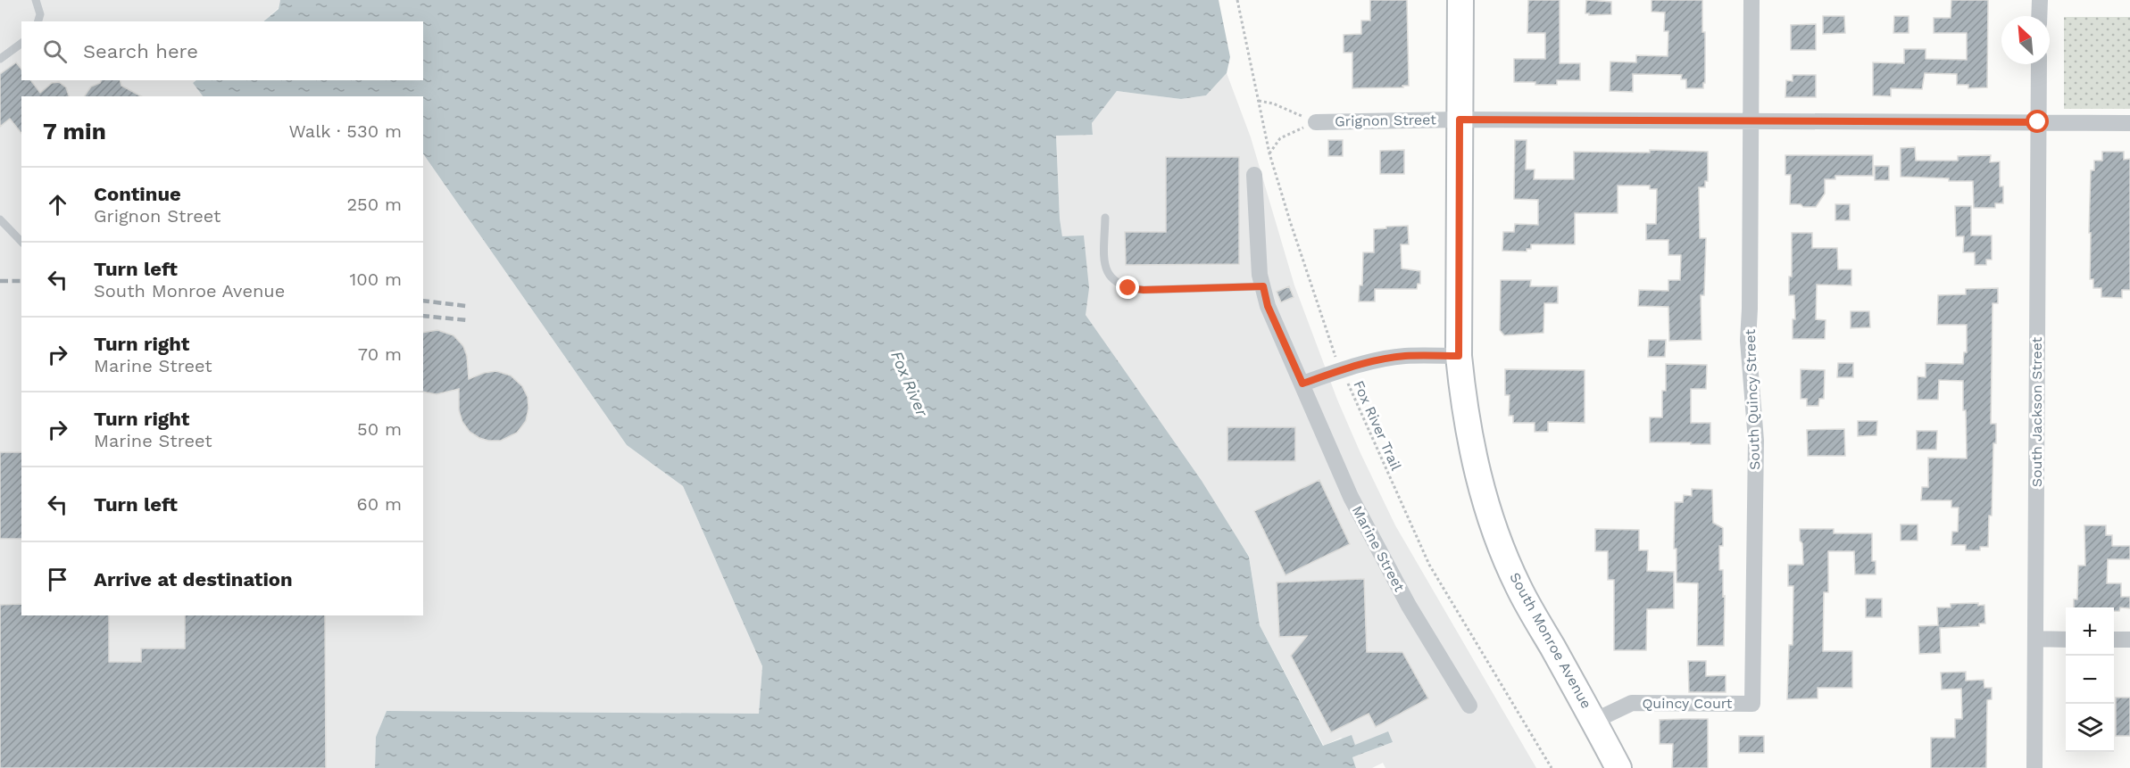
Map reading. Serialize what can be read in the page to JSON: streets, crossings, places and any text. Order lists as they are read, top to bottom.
{
  "streets": {
    "main road": ["South Monroe Avenue"],
    "street": [
      "Grignon Street",
      "South Quincy Street",
      "South Jackson Street",
      "Marine Street",
      "Quincy Court"
    ],
    "path": ["Fox River Trail"]
  },
  "crossings": [
    ["Grignon Street", "South Quincy Street"],
    ["Grignon Street", "South Jackson Street"],
    ["Grignon Street", "South Monroe Avenue"],
    ["South Quincy Street", "Quincy Court"],
    ["South Monroe Avenue", "Quincy Court"]
  ],
  "water": ["Fox River"],
  "north": "top left",
  "page": {
    "search": "Search here",
    "heading": ["7 min", "Walk · 530 m"],
    "list": [
      ["Continue", "Grignon Street", "250 m"],
      ["Turn left", "South Monroe Avenue", "100 m"],
      ["Turn right", "Marine Street", "70 m"],
      ["Turn right", "Marine Street", "50 m"],
      ["Turn left", "60 m"],
      "Arrive at destination"
    ],
    "map_buttons": ["+", "−"]
  }
}
